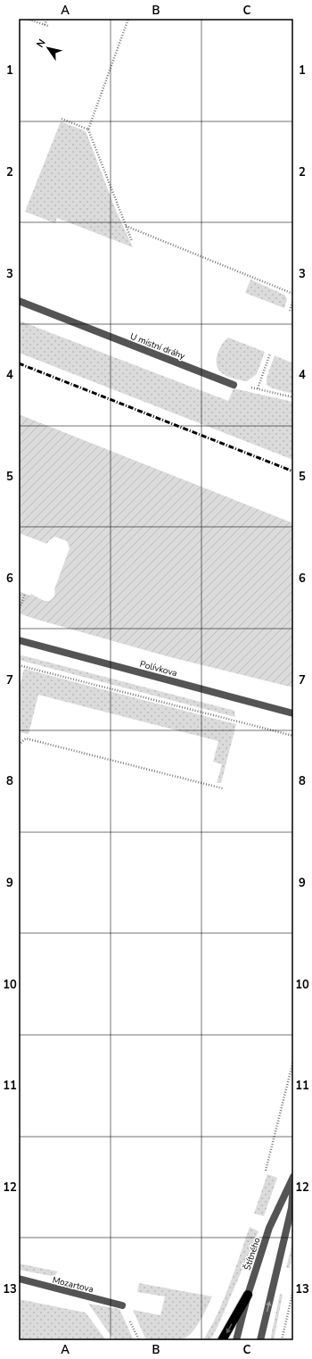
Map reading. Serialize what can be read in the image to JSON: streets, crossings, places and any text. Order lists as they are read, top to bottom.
{
  "streets": {
    "street": [
      "U místní dráhy",
      "Polívkova",
      "Štítného",
      "Mozartova"
    ]
  },
  "north": "top left",
  "grid": {
    "columns": ["A", "B", "C"],
    "rows": [
      "1",
      "2",
      "3",
      "4",
      "5",
      "6",
      "7",
      "8",
      "9",
      "10",
      "11",
      "12",
      "13"
    ]
  }
}
